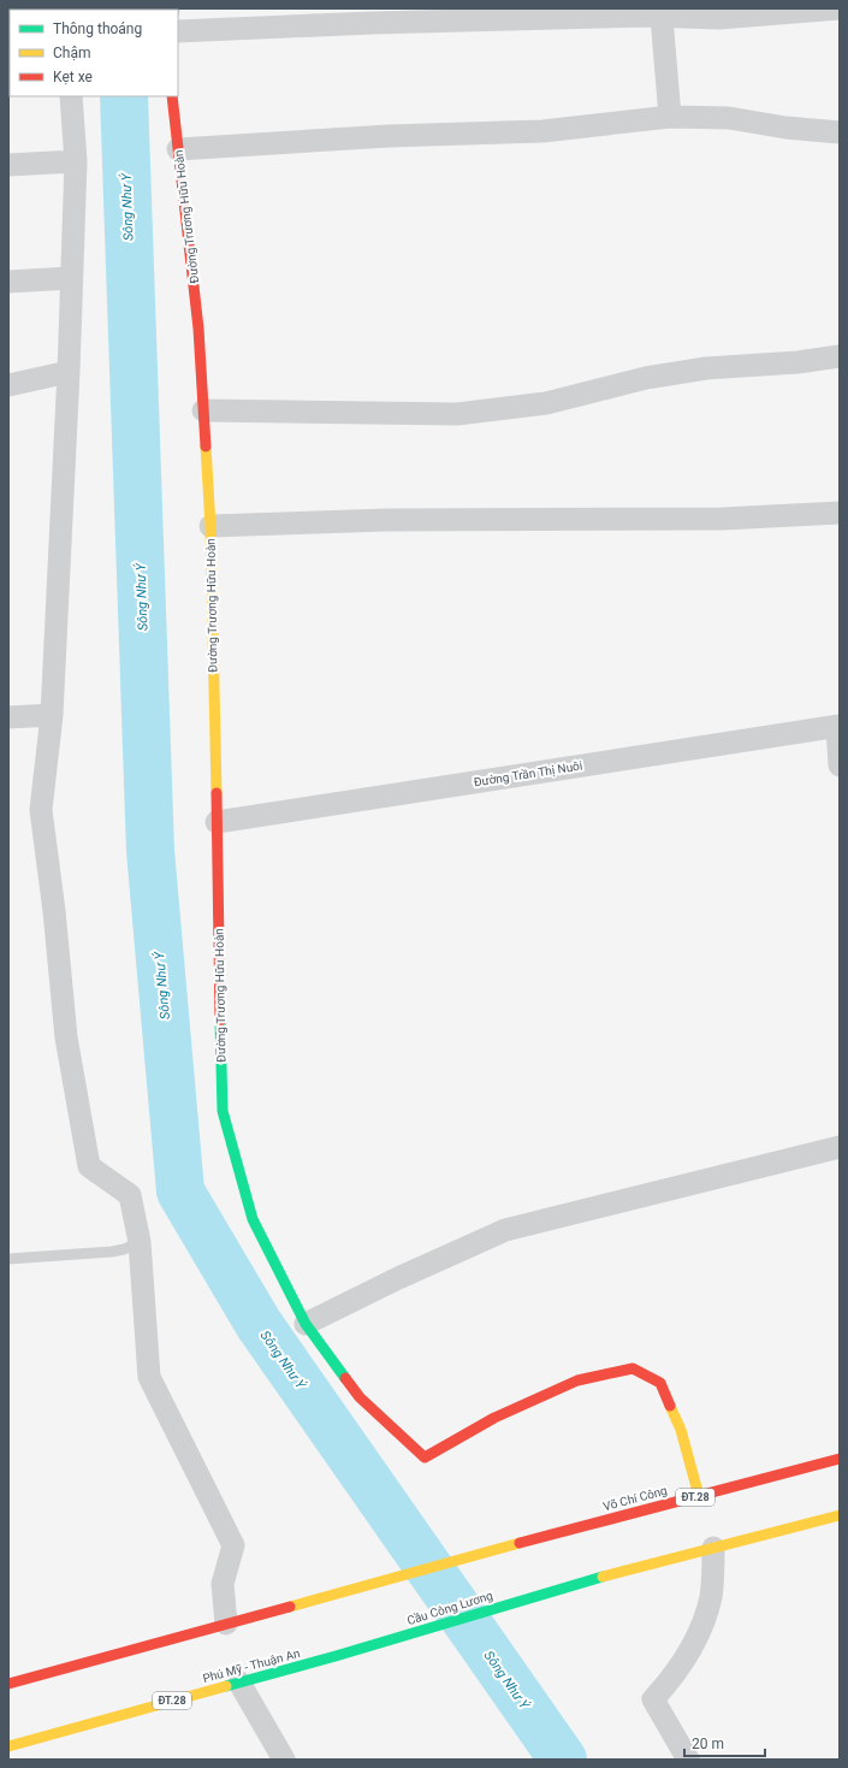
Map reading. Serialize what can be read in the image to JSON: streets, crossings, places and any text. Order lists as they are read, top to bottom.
{
  "streets": {
    "street": [
      "Đường Trương Hữu Hoàn",
      "Đường Trần Thị Nuôi",
      "ĐT.28",
      "Võ Chí Công",
      "Cầu Công Lương",
      "Phú Mỹ - Thuận An"
    ]
  },
  "crossings": [
    ["Đường Trương Hữu Hoàn", "Đường Trần Thị Nuôi"],
    ["Đường Trương Hữu Hoàn", "Võ Chí Công"],
    ["ĐT.28", "Võ Chí Công"],
    ["ĐT.28", "Cầu Công Lương"],
    ["Cầu Công Lương", "Phú Mỹ - Thuận An"]
  ],
  "water": ["Sông Như Ý"],
  "legend": ["Thông thoáng", "Chậm", "Kẹt xe"],
  "scale_bar": "20 m"
}
